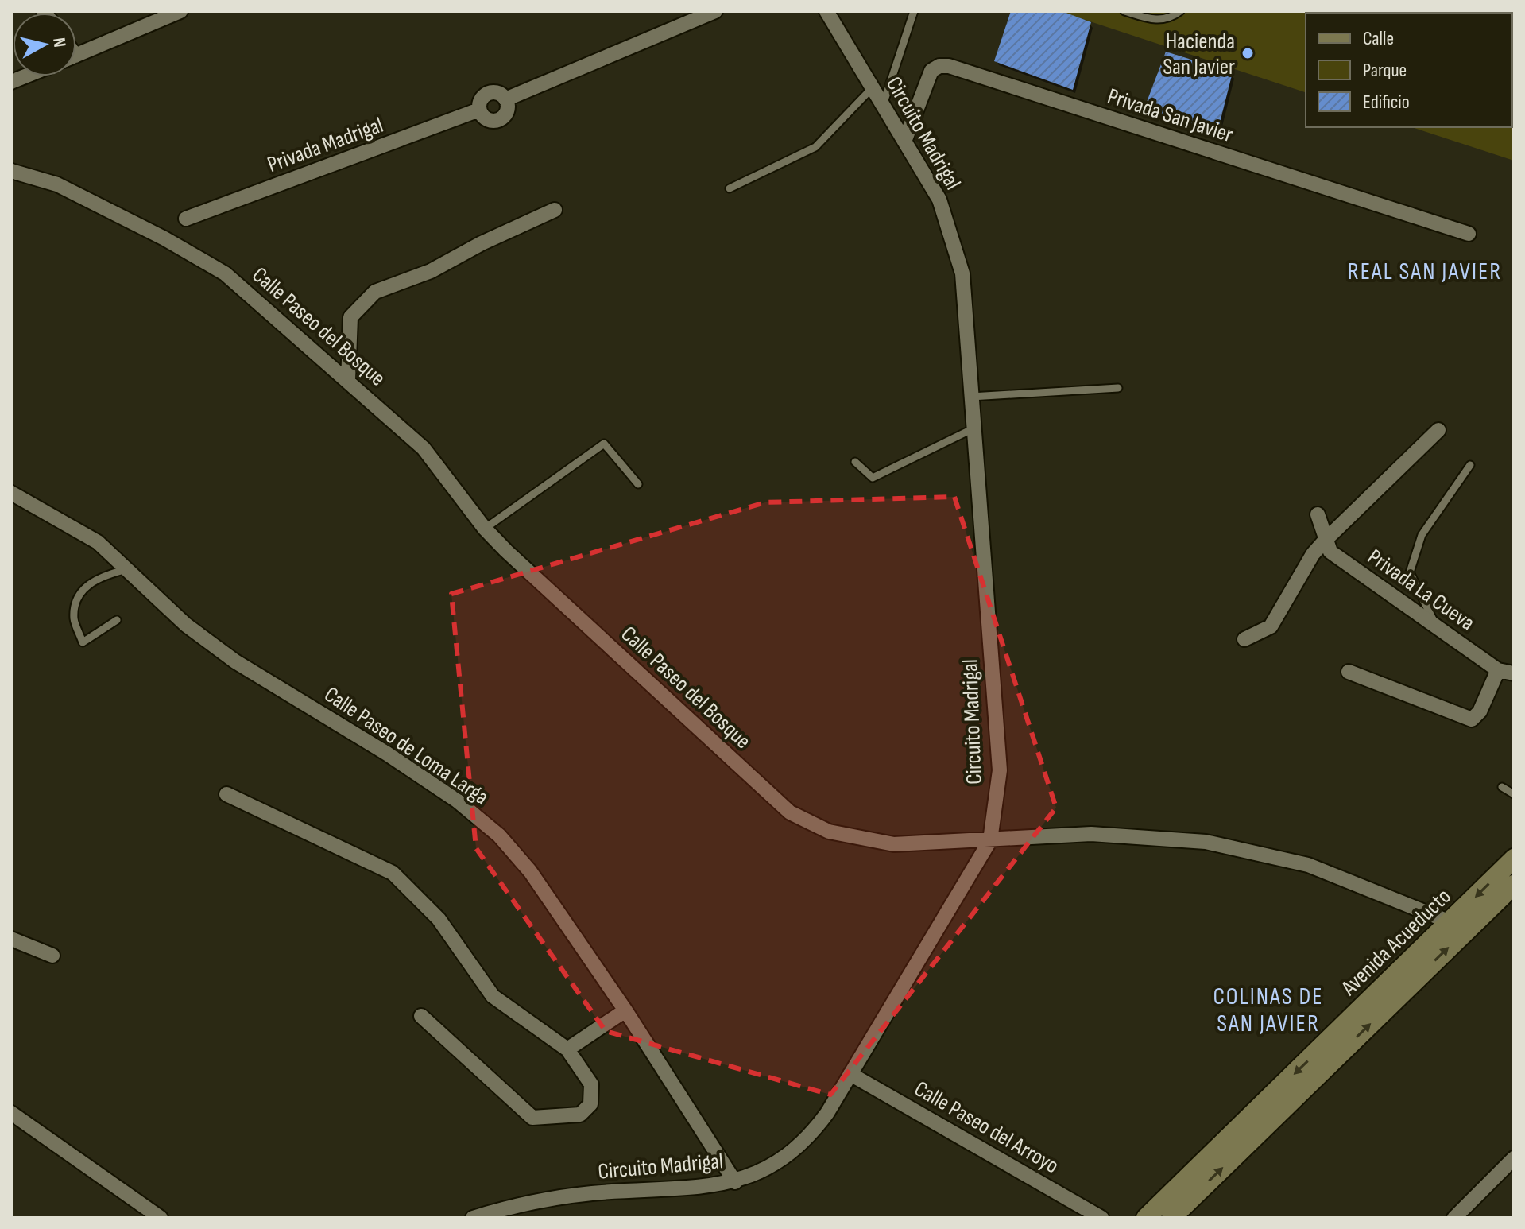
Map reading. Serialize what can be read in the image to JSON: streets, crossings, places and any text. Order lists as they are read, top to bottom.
{
  "streets": {
    "main road": ["Avenida Acueducto"],
    "street": [
      "Privada San Javier",
      "Circuito Madrigal",
      "Privada Madrigal",
      "Calle Paseo del Bosque",
      "Privada La Cueva",
      "Calle Paseo de Loma Larga",
      "Calle Paseo del Arroyo"
    ]
  },
  "crossings": [
    ["Privada San Javier", "Circuito Madrigal"],
    ["Circuito Madrigal", "Calle Paseo del Bosque"],
    ["Circuito Madrigal", "Calle Paseo de Loma Larga"],
    ["Circuito Madrigal", "Calle Paseo del Arroyo"],
    ["Calle Paseo del Bosque", "Avenida Acueducto"]
  ],
  "districts": ["REAL SAN JAVIER", "COLINAS DE SAN JAVIER"],
  "places": ["Hacienda San Javier"],
  "legend": ["Calle", "Parque", "Edificio"],
  "north": "right"
}
